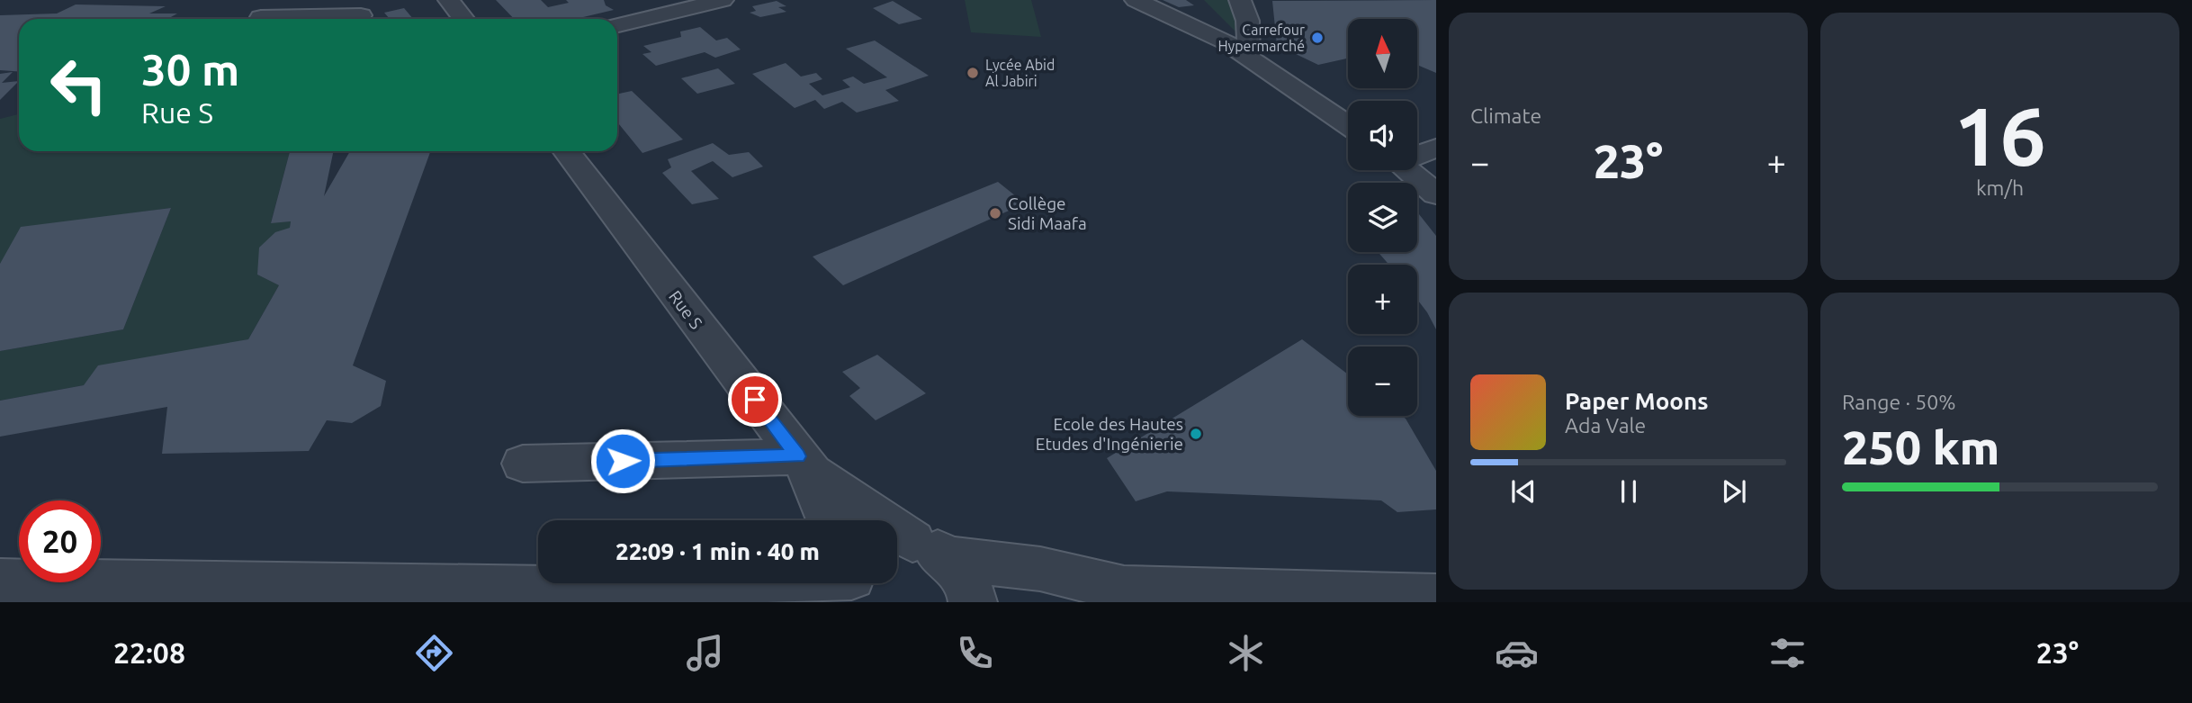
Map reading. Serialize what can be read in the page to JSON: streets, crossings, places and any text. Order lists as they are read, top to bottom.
{
  "streets": {
    "street": ["Rue S"]
  },
  "places": [
    "Carrefour Hypermarché",
    "Lycée Abid Al Jabiri",
    "Collège Sidi Maafa",
    "Ecole des Hautes Etudes d'Ingénierie"
  ],
  "north": "top",
  "page": {
    "tile": [
      "Climate",
      ["16", "km/h"],
      ["Range · 50%", "250 km"]
    ],
    "map_buttons": ["+", "−"],
    "turn": ["30 m", "Rue S"],
    "heat": ["−", "23°", "+"],
    "song": ["Paper Moons", "Ada Vale"],
    "limit": "20",
    "trip": "22:09 · 1 min · 40 m",
    "tabs": ["22:08", "23°"]
  }
}
